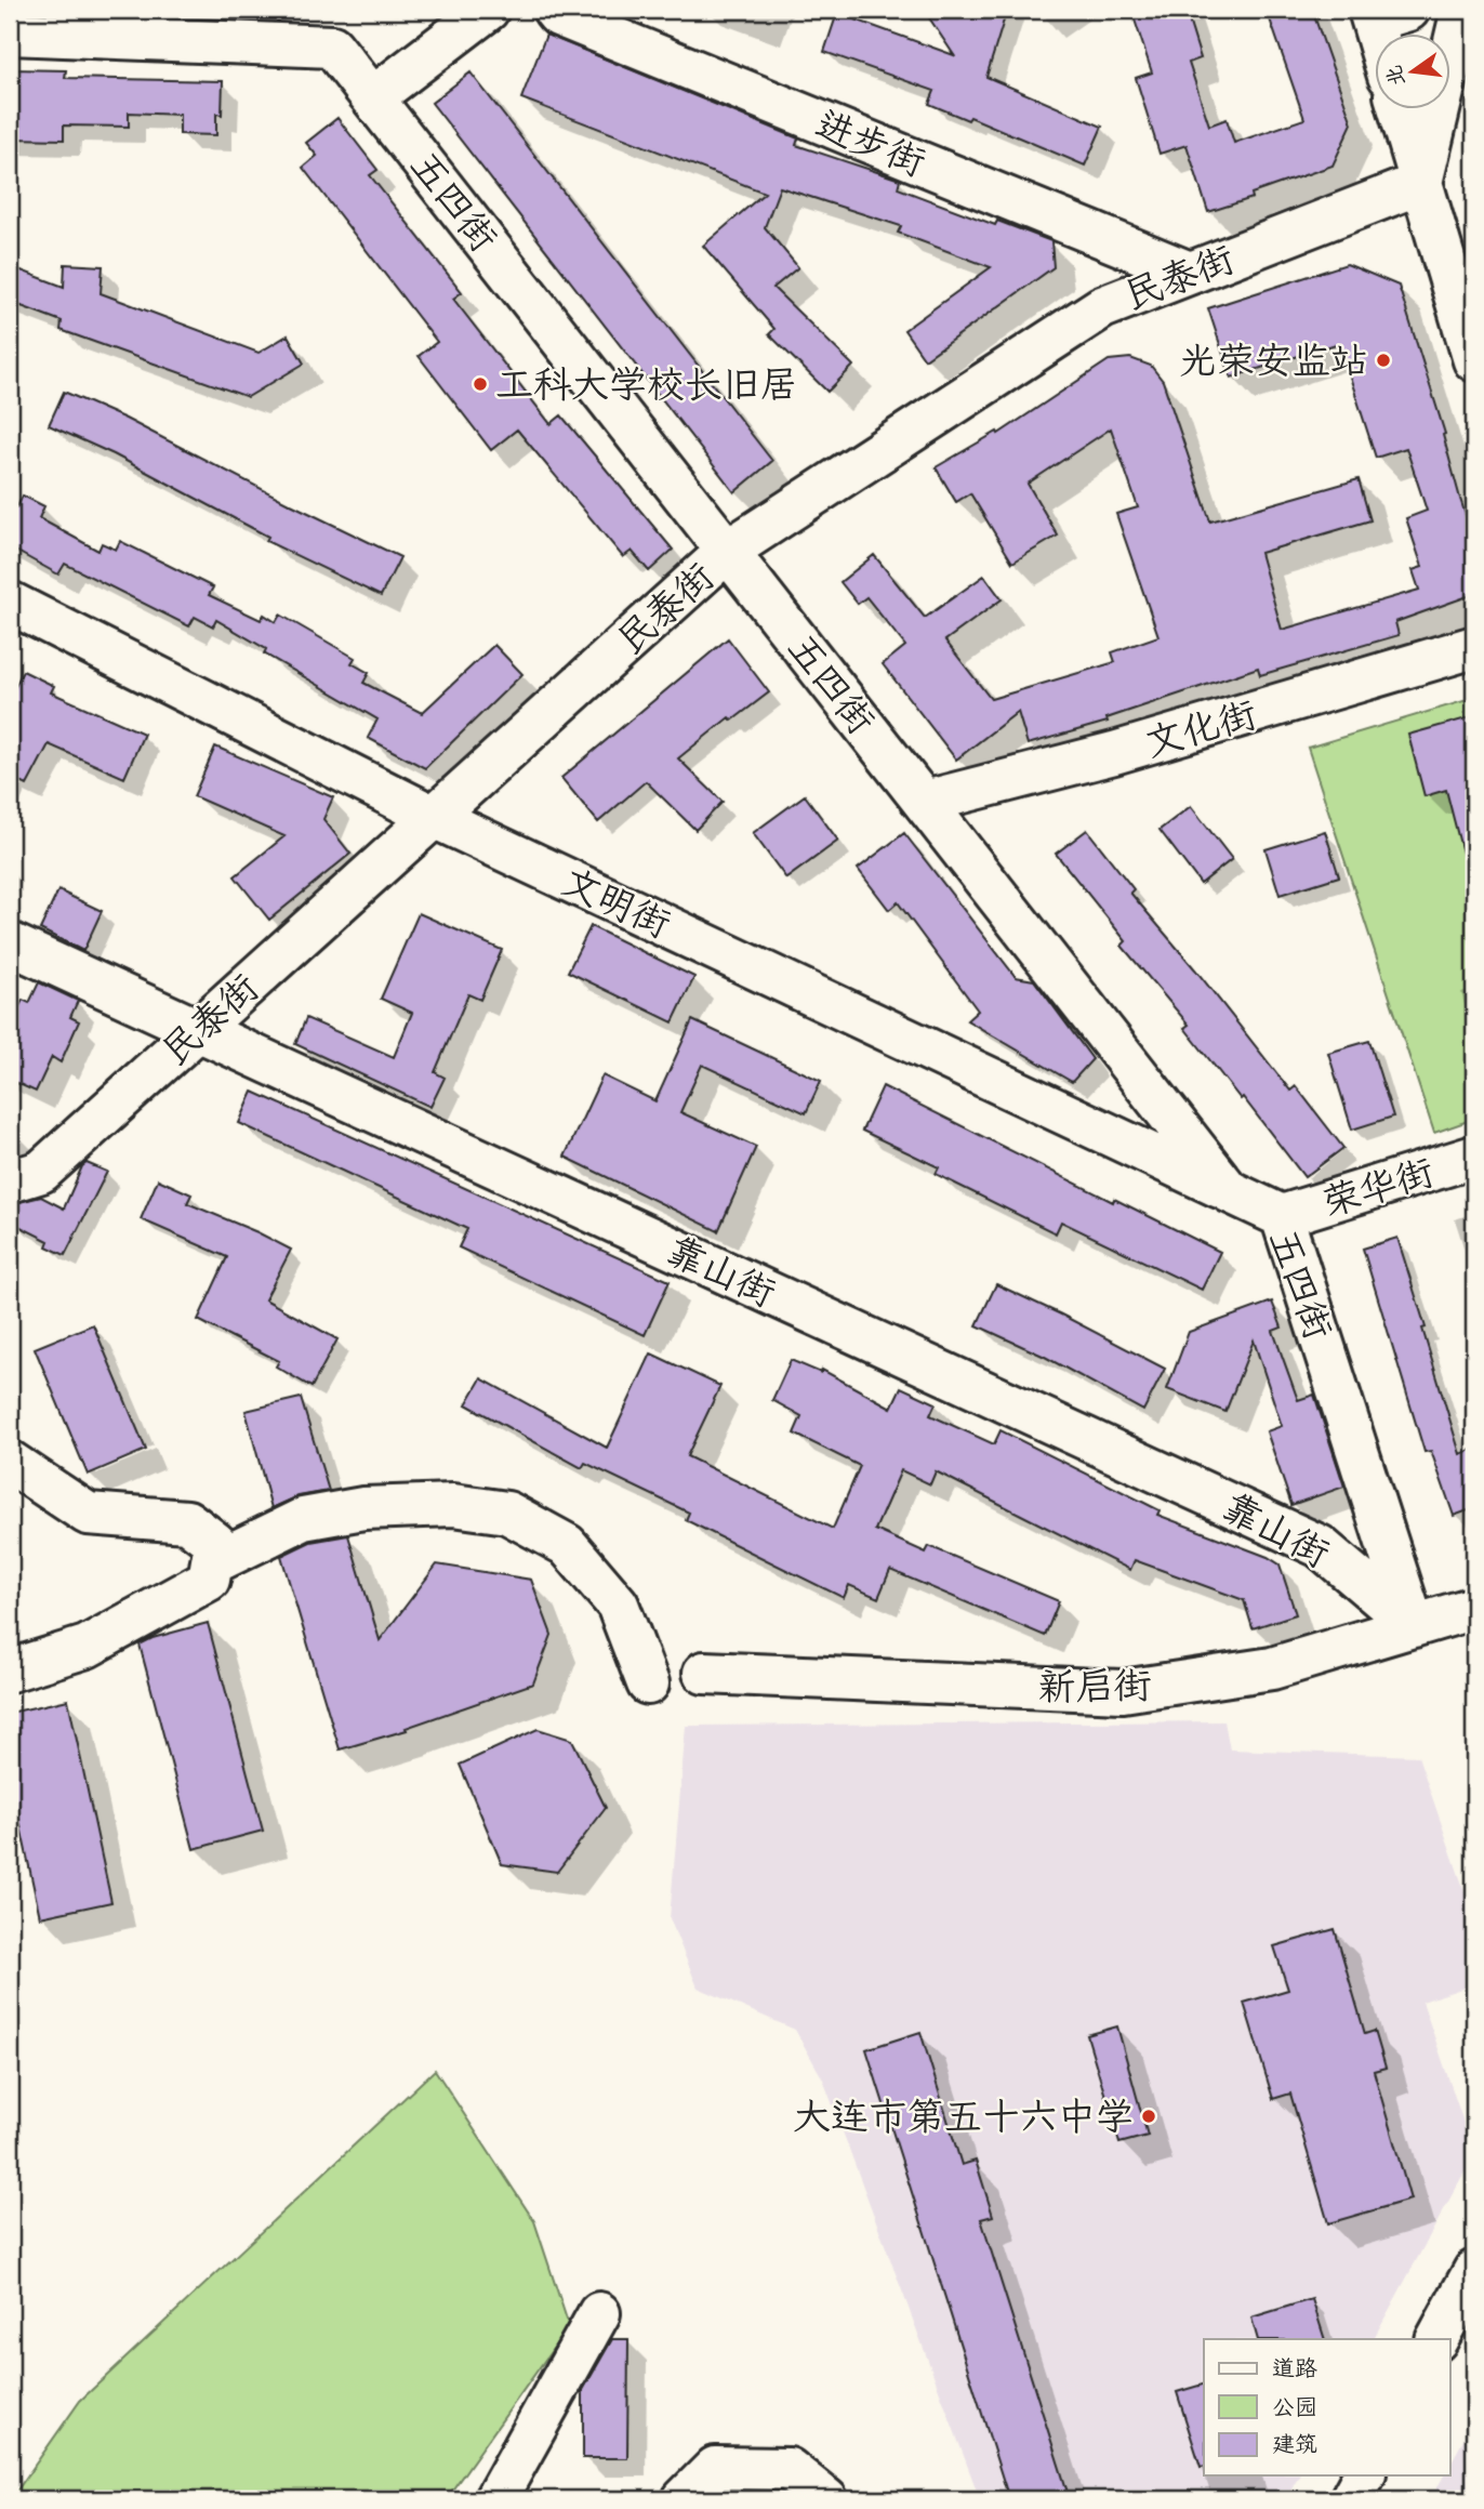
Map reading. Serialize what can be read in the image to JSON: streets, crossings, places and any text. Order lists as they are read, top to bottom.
{
  "streets": {
    "street": [
      "进步街",
      "五四街",
      "民泰街",
      "文化街",
      "文明街",
      "荣华街",
      "靠山街",
      "新启街"
    ]
  },
  "crossings": [
    ["进步街", "民泰街"],
    ["五四街", "民泰街"],
    ["五四街", "文化街"],
    ["五四街", "文明街"],
    ["五四街", "荣华街"],
    ["五四街", "靠山街"],
    ["五四街", "新启街"],
    ["民泰街", "文明街"],
    ["民泰街", "靠山街"],
    ["靠山街", "新启街"]
  ],
  "places": ["光荣安监站", "工科大学校长旧居", "大连市第五十六中学"],
  "legend": ["道路", "公园", "建筑"],
  "north": "left"
}
